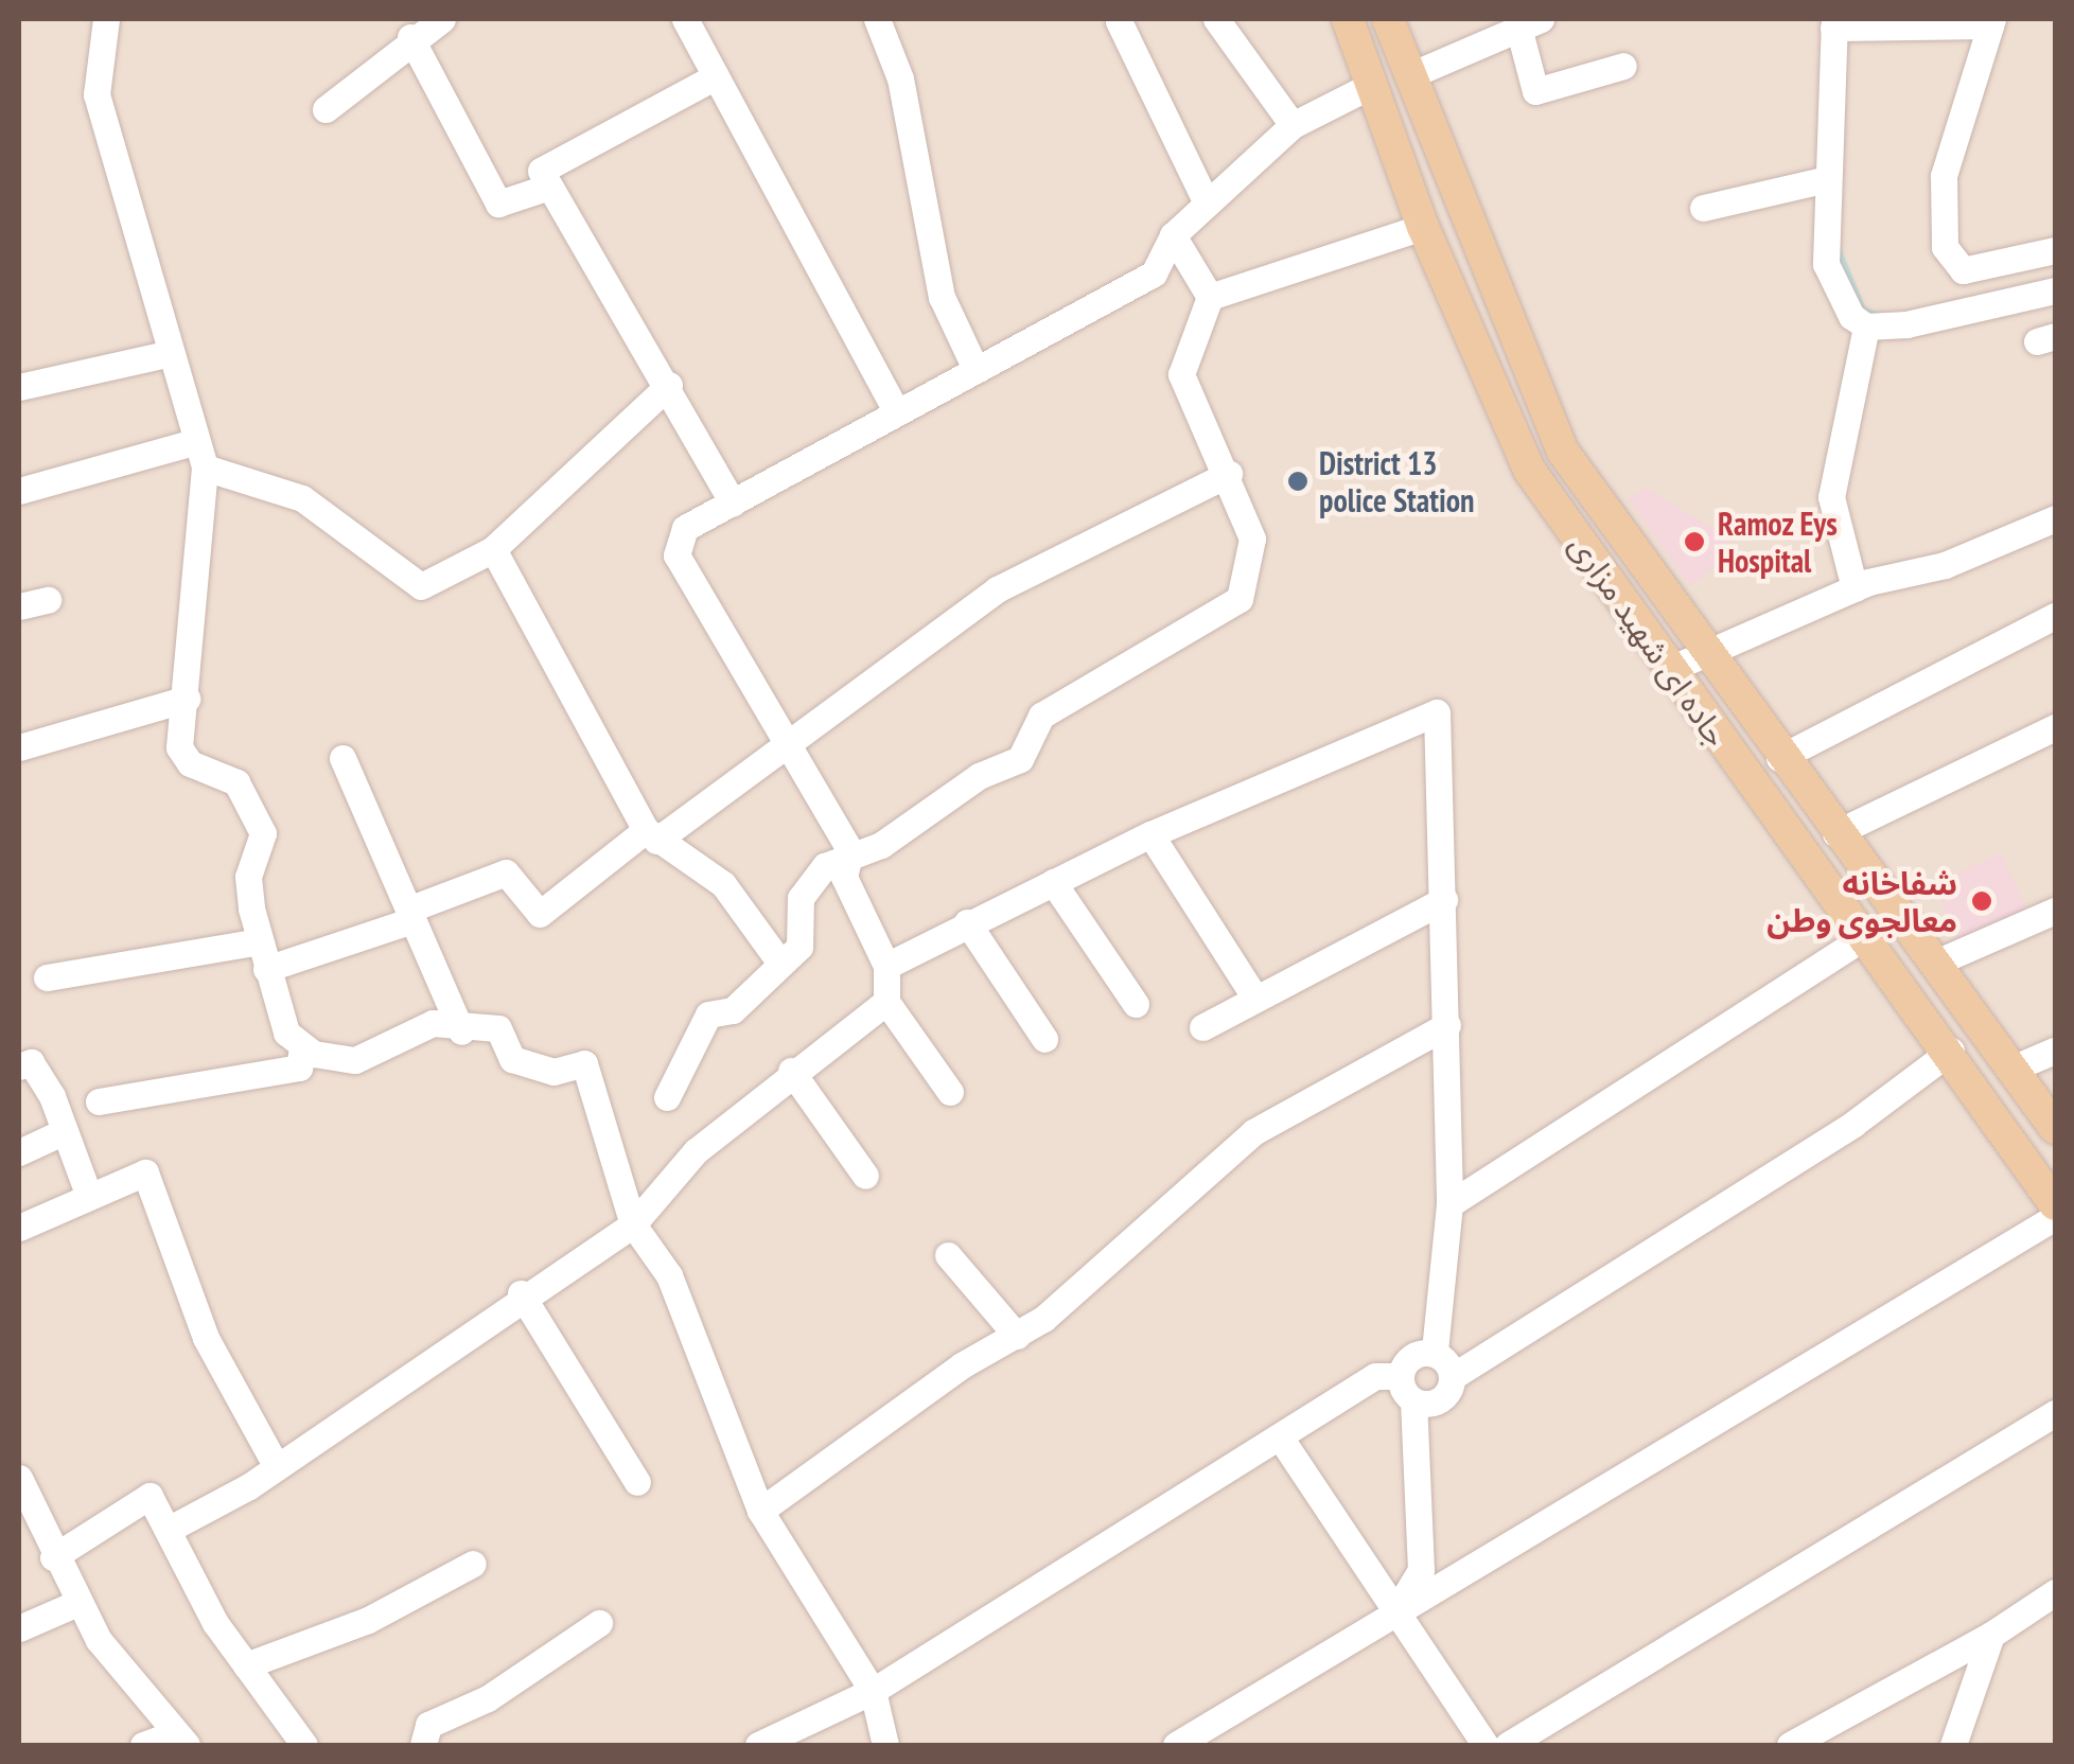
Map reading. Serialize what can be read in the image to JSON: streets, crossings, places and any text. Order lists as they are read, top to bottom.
{
  "streets": {
    "main road": ["جاده ای شهید مزاری"]
  },
  "places": ["District 13 police Station", "Ramoz Eys Hospital", "شفاخانه معالجوی وطن"]
}
